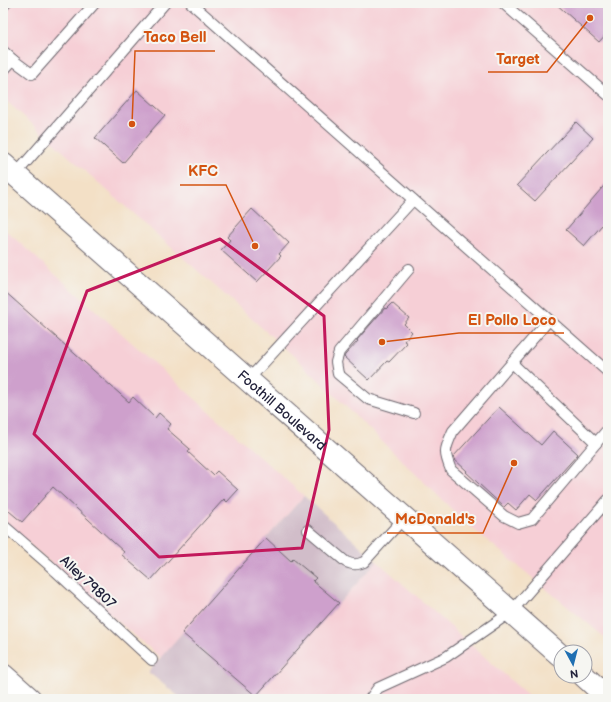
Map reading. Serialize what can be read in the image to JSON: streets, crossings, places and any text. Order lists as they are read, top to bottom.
{
  "streets": {
    "main road": ["Foothill Boulevard"],
    "lane": ["Alley 79807"]
  },
  "places": [
    "Target",
    "Taco Bell",
    "KFC",
    "El Pollo Loco",
    "McDonald's"
  ],
  "north": "bottom"
}
